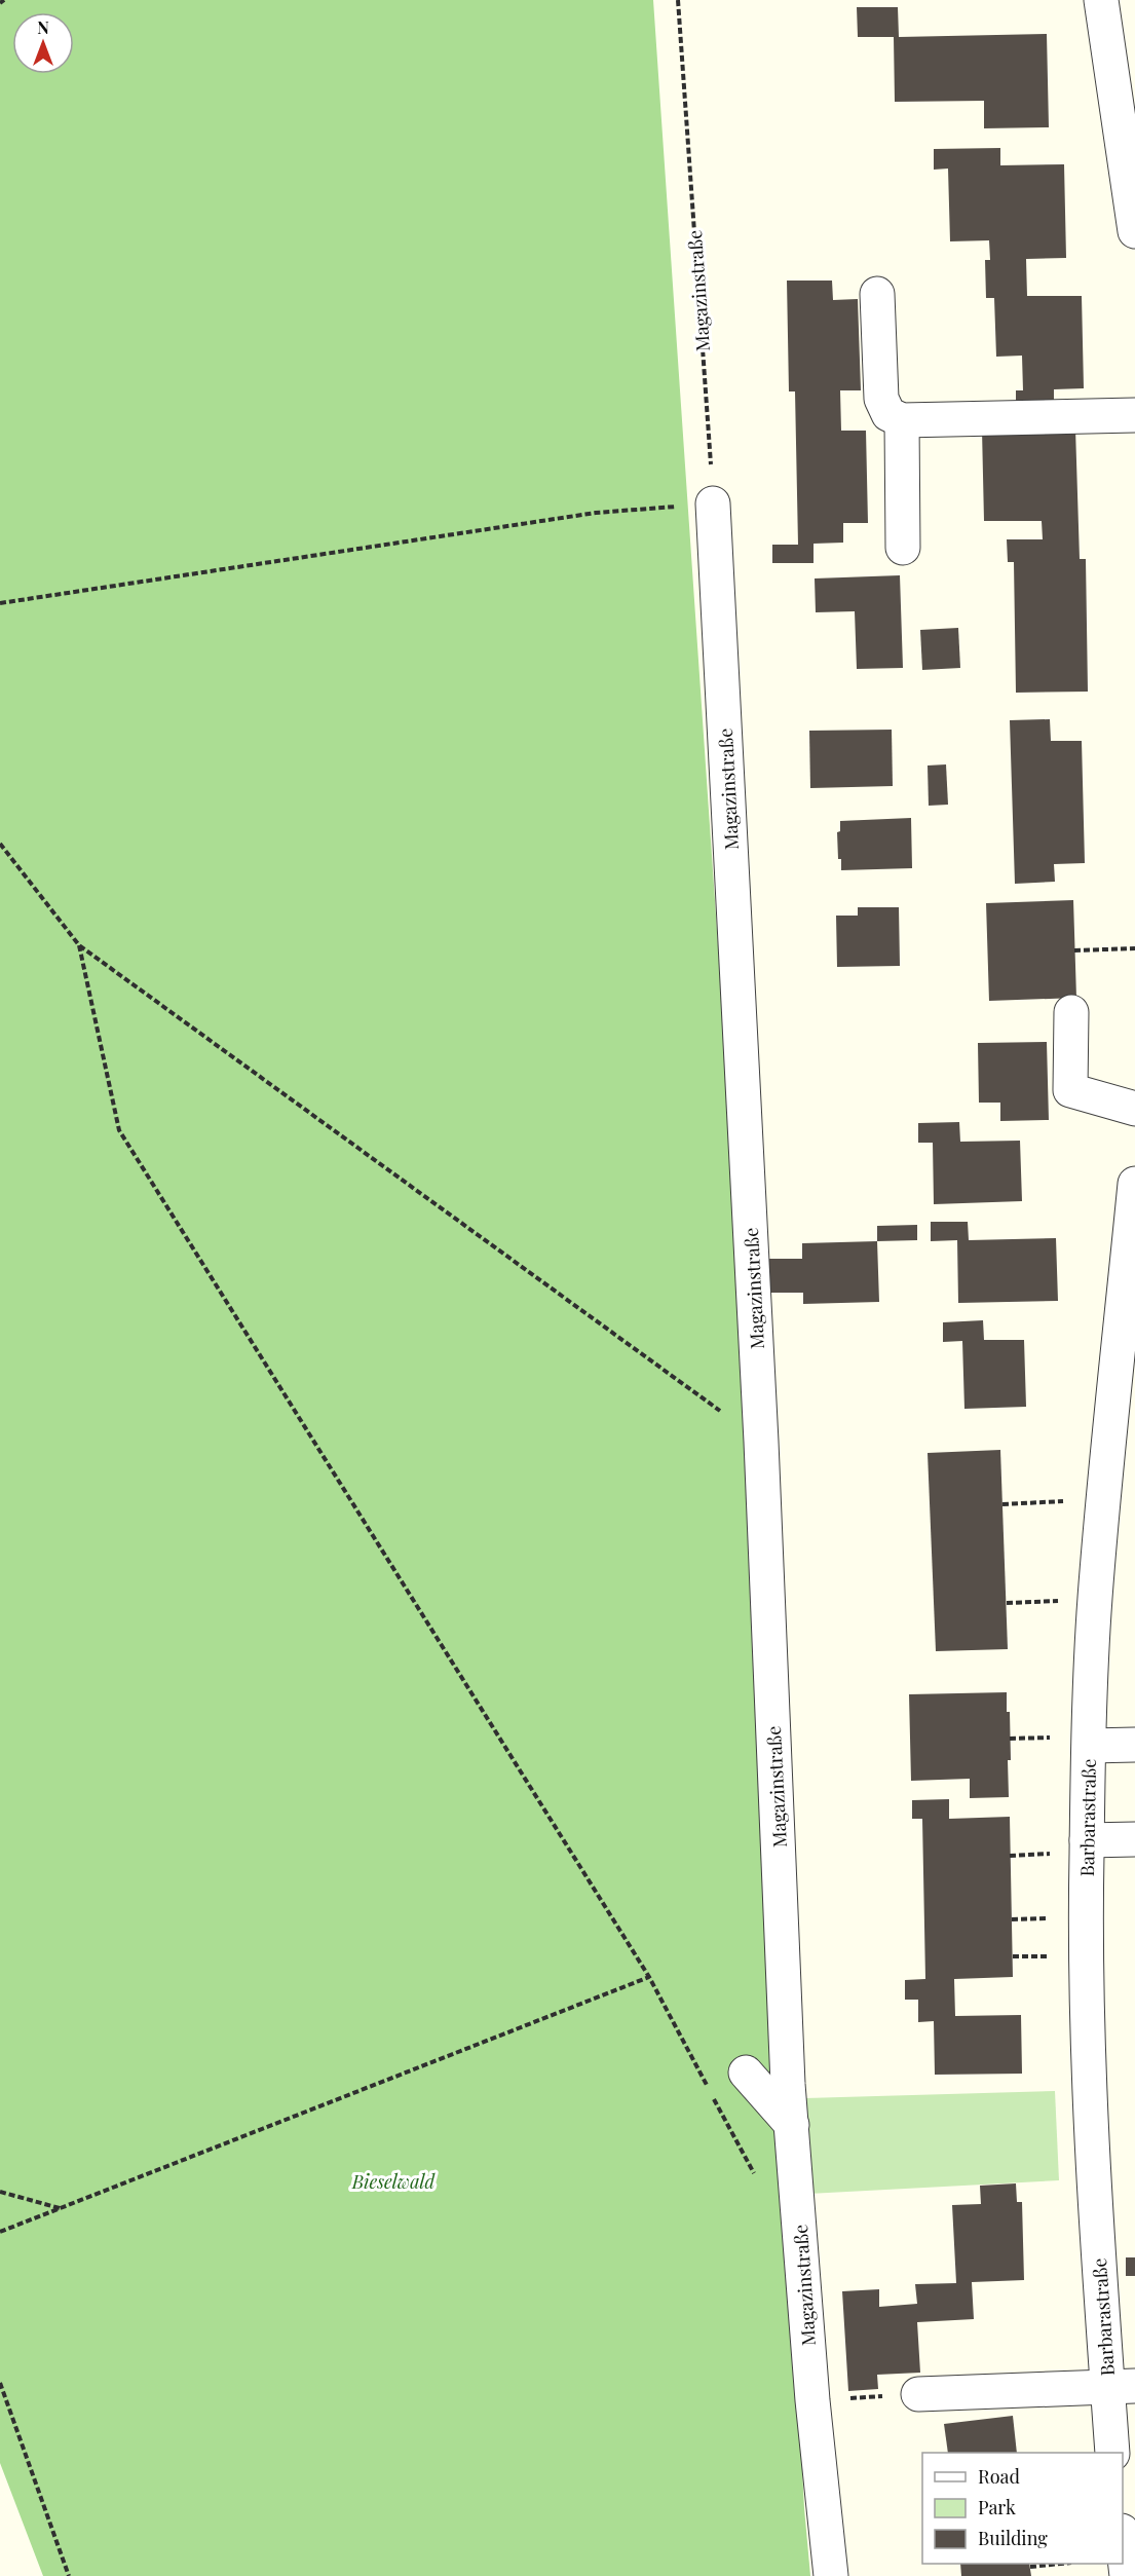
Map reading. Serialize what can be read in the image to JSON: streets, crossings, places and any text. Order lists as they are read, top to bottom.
{
  "streets": {
    "street": ["Magazinstraße", "Barbarastraße"]
  },
  "parks": ["Bieselwald"],
  "legend": ["Road", "Park", "Building"],
  "north": "top"
}
